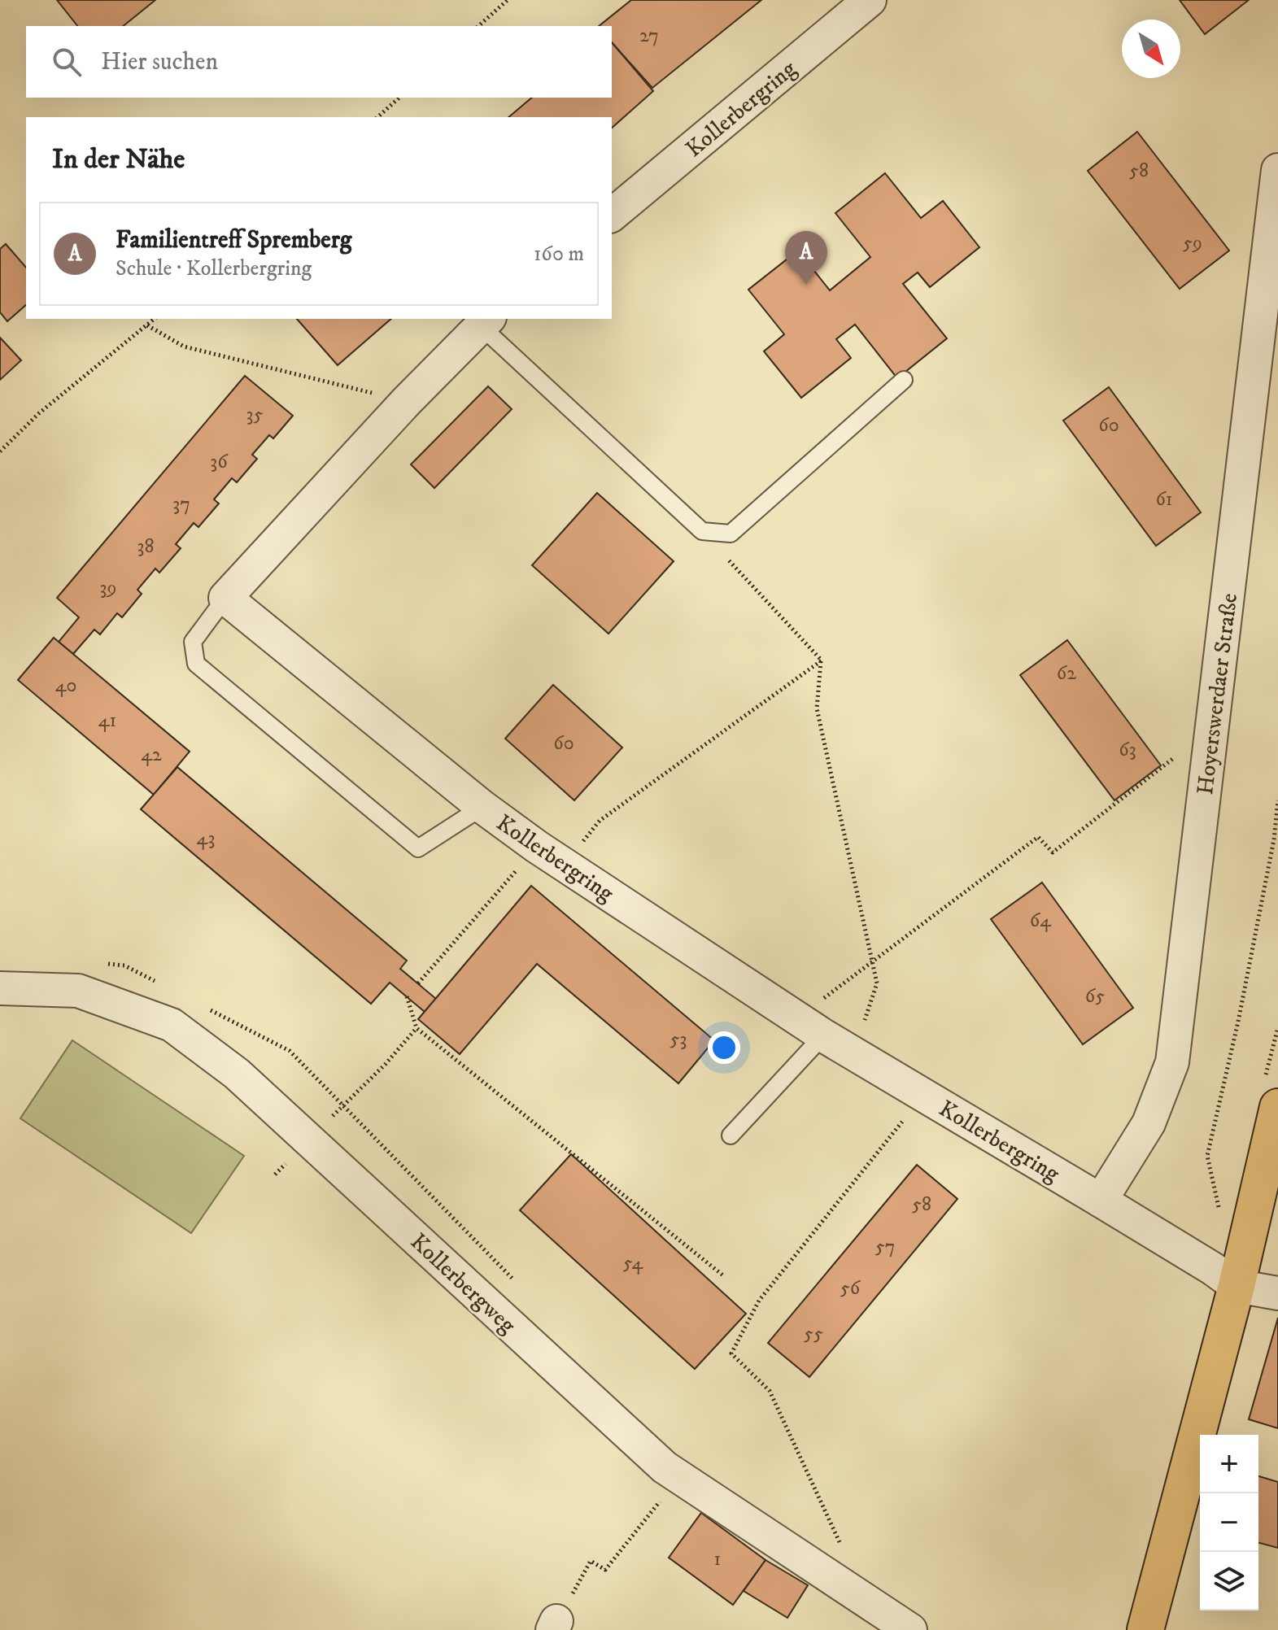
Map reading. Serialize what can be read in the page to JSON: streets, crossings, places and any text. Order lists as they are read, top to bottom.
{
  "streets": {
    "street": ["Kollerbergring", "Hoyerswerdaer Straße", "Kollerbergweg"]
  },
  "crossings": [
    ["Kollerbergring", "Hoyerswerdaer Straße"]
  ],
  "house_numbers": [
    "27",
    "58",
    "59",
    "35",
    "60",
    "36",
    "61",
    "37",
    "38",
    "39",
    "62",
    "40",
    "41",
    "60",
    "63",
    "42",
    "43",
    "64",
    "65",
    "53",
    "58",
    "57",
    "54",
    "56",
    "55",
    "1"
  ],
  "north": "bottom right",
  "page": {
    "search": "Hier suchen",
    "heading": "In der Nähe",
    "list": [
      {
        "mark": "A",
        "name": "Familientreff Spremberg",
        "note": "Schule · Kollerbergring",
        "value": "160 m"
      }
    ],
    "pins": "A",
    "map_buttons": ["+", "−"]
  }
}
